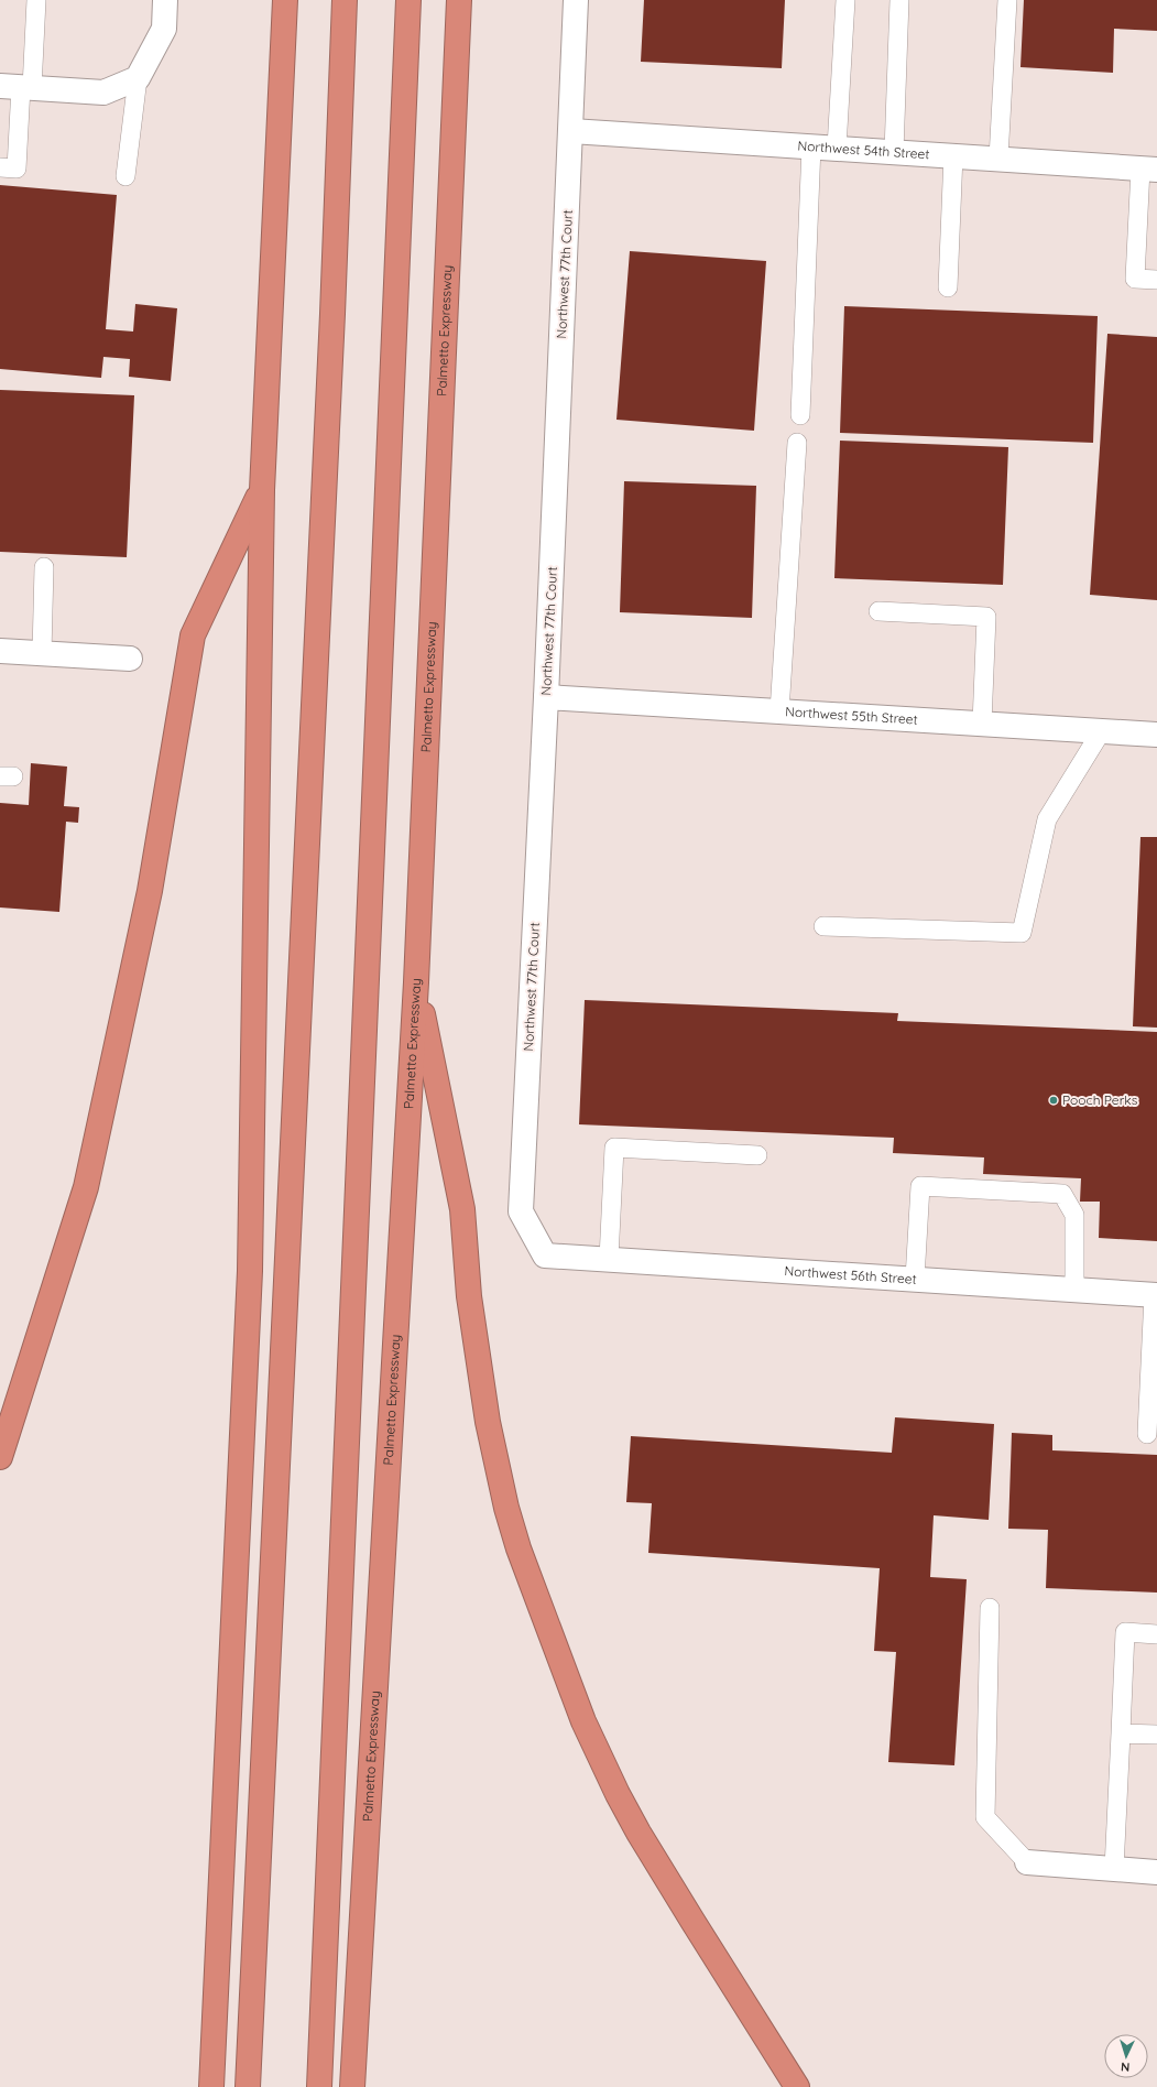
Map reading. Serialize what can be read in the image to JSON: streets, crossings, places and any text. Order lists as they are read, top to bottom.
{
  "streets": {
    "highway": ["Palmetto Expressway"],
    "street": [
      "Northwest 54th Street",
      "Northwest 77th Court",
      "Northwest 55th Street",
      "Northwest 56th Street"
    ]
  },
  "crossings": [
    ["Northwest 54th Street", "Northwest 77th Court"],
    ["Northwest 77th Court", "Northwest 55th Street"],
    ["Northwest 77th Court", "Northwest 56th Street"]
  ],
  "places": ["Pooch Perks"],
  "north": "bottom"
}
